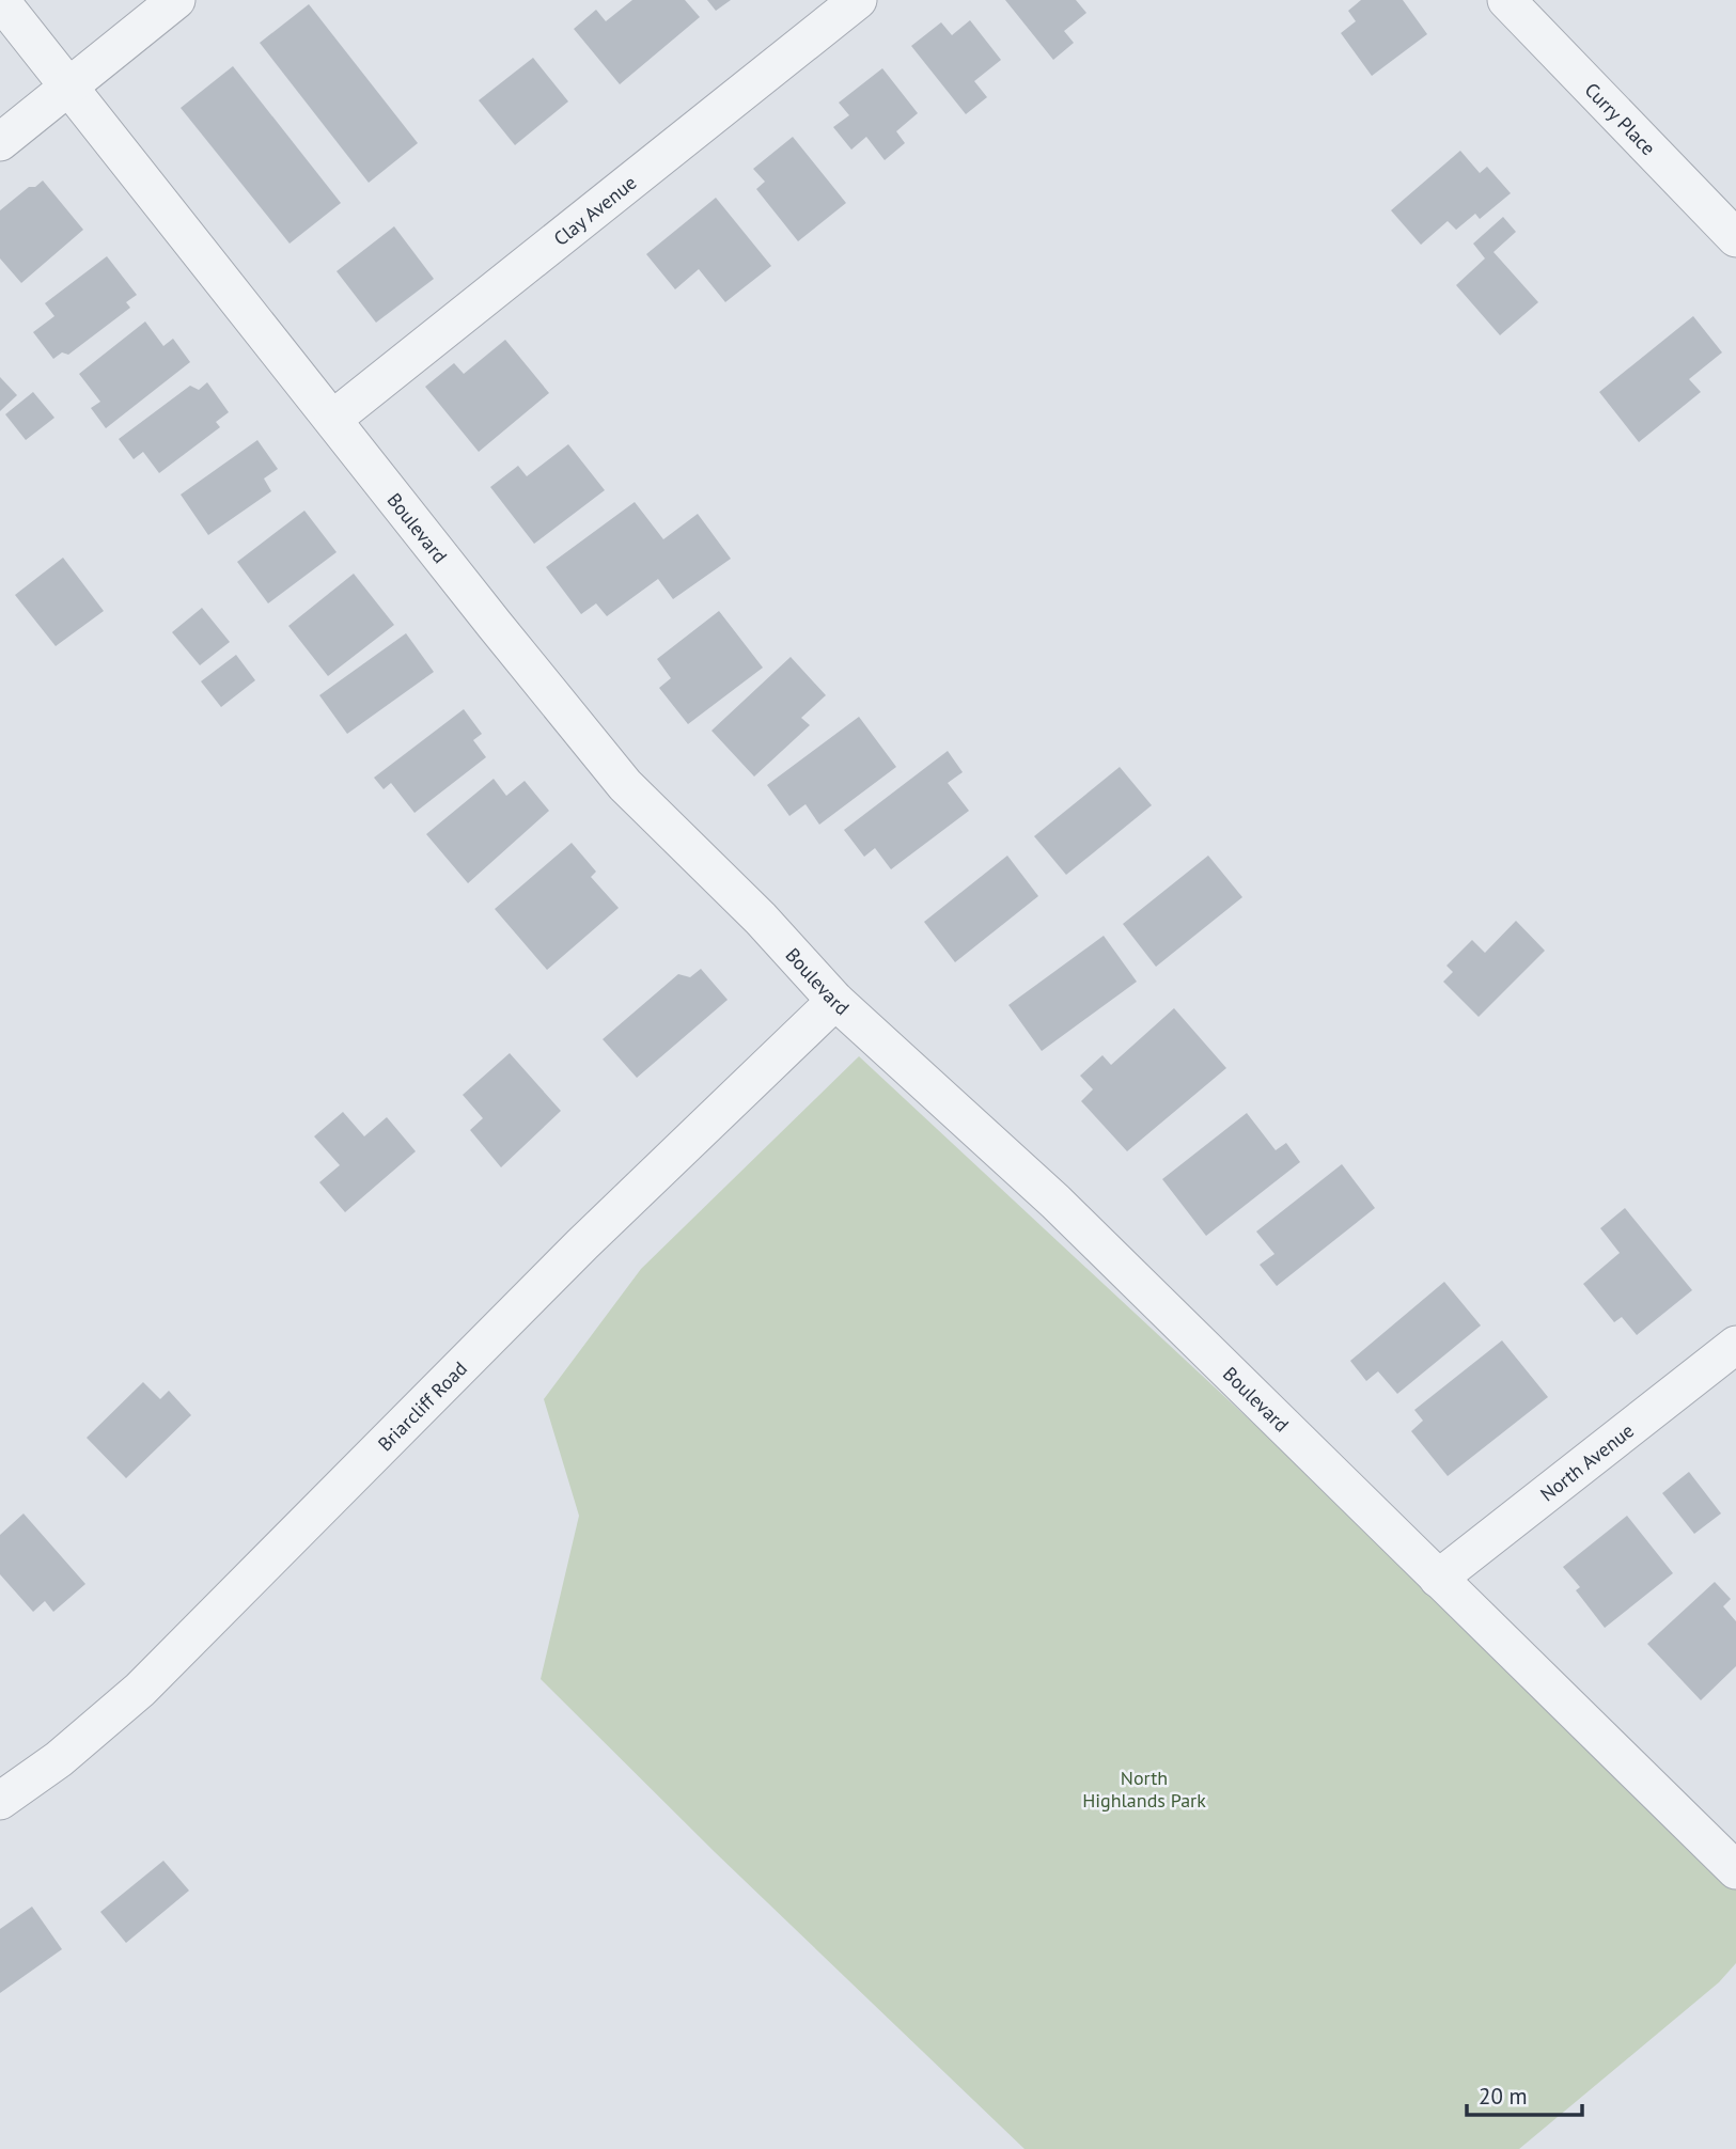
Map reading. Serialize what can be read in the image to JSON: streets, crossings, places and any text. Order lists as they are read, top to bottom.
{
  "streets": {
    "street": [
      "Curry Place",
      "Clay Avenue",
      "Boulevard",
      "Briarcliff Road",
      "North Avenue"
    ]
  },
  "crossings": [
    ["Clay Avenue", "Boulevard"],
    ["Boulevard", "Briarcliff Road"],
    ["Boulevard", "North Avenue"]
  ],
  "parks": ["North Highlands Park"],
  "scale_bar": "20 m"
}
